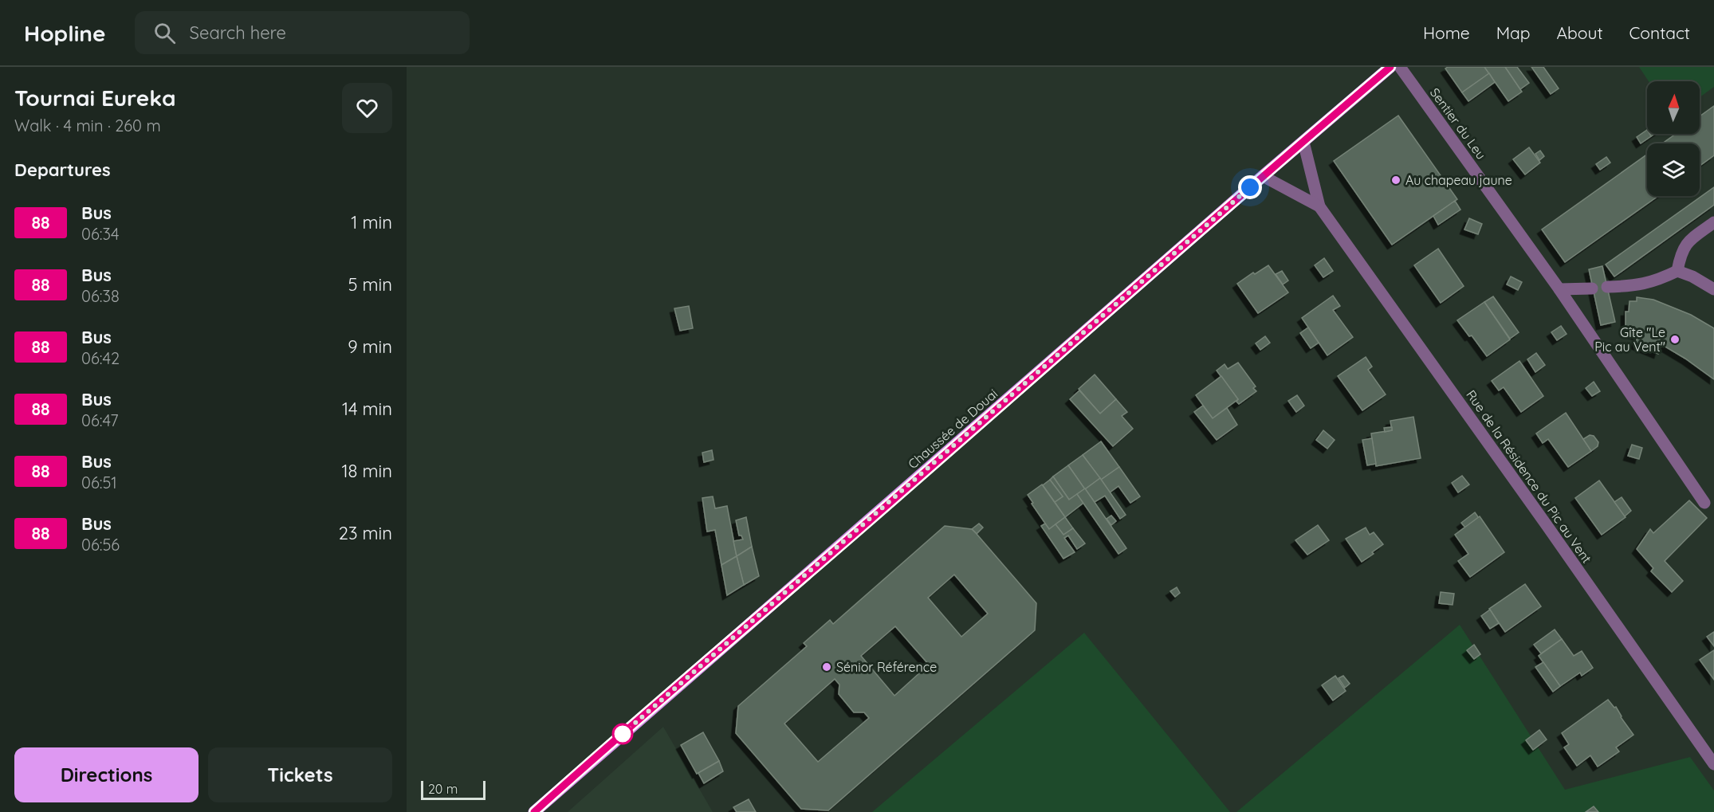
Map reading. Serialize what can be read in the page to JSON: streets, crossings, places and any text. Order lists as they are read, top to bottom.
{
  "streets": {
    "main road": ["Chaussée de Douai"],
    "street": ["Sentier du Leu", "Rue de la Résidence du Pic au Vent"]
  },
  "crossings": [
    ["Chaussée de Douai", "Rue de la Résidence du Pic au Vent"]
  ],
  "places": ["Au chapeau jaune", "Gîte \"Le Pic au Vent\"", "Sénior Référence"],
  "lines": ["bus line 88"],
  "scale_bar": "20 m",
  "north": "top",
  "page": {
    "header": "Hopline",
    "search": "Search here",
    "nav": [
      "Home",
      "Map",
      "About",
      "Contact"
    ],
    "heading": [
      ["Tournai Eureka", "Walk · 4 min · 260 m"],
      "Departures"
    ],
    "list": [
      {
        "mark": "88",
        "name": "Bus",
        "note": "06:34",
        "value": "1 min"
      },
      {
        "mark": "88",
        "name": "Bus",
        "note": "06:38",
        "value": "5 min"
      },
      {
        "mark": "88",
        "name": "Bus",
        "note": "06:42",
        "value": "9 min"
      },
      {
        "mark": "88",
        "name": "Bus",
        "note": "06:47",
        "value": "14 min"
      },
      {
        "mark": "88",
        "name": "Bus",
        "note": "06:51",
        "value": "18 min"
      },
      {
        "mark": "88",
        "name": "Bus",
        "note": "06:56",
        "value": "23 min"
      }
    ],
    "buttons": ["Directions", "Tickets"],
    "scale": "20 m"
  }
}
